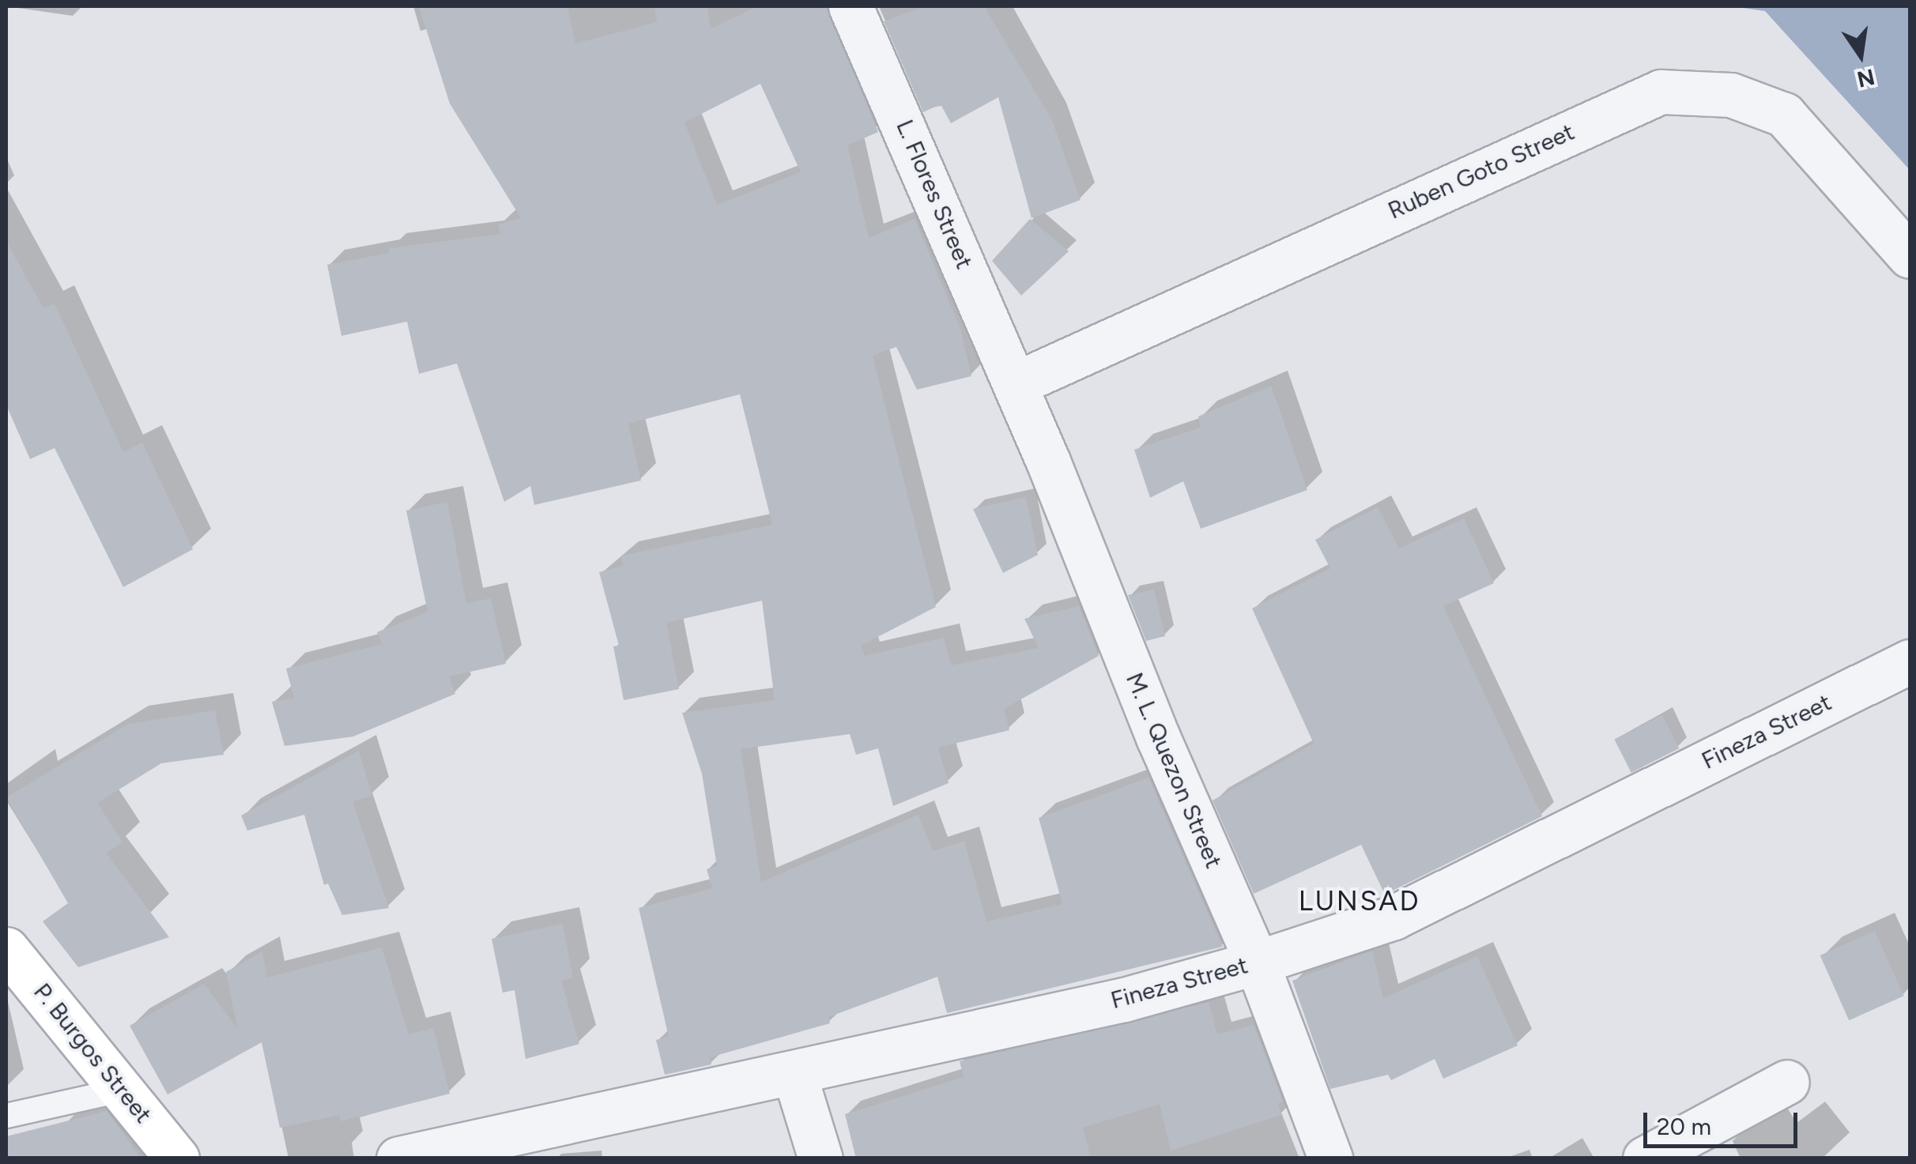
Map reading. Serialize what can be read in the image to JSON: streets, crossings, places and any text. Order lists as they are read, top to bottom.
{
  "streets": {
    "street": [
      "Ruben Goto Street",
      "L. Flores Street",
      "Fineza Street",
      "M. L. Quezon Street",
      "P. Burgos Street"
    ]
  },
  "crossings": [
    ["Ruben Goto Street", "L. Flores Street"],
    ["Ruben Goto Street", "M. L. Quezon Street"],
    ["L. Flores Street", "M. L. Quezon Street"],
    ["Fineza Street", "M. L. Quezon Street"]
  ],
  "districts": ["LUNSAD"],
  "scale_bar": "20 m",
  "north": "bottom"
}
